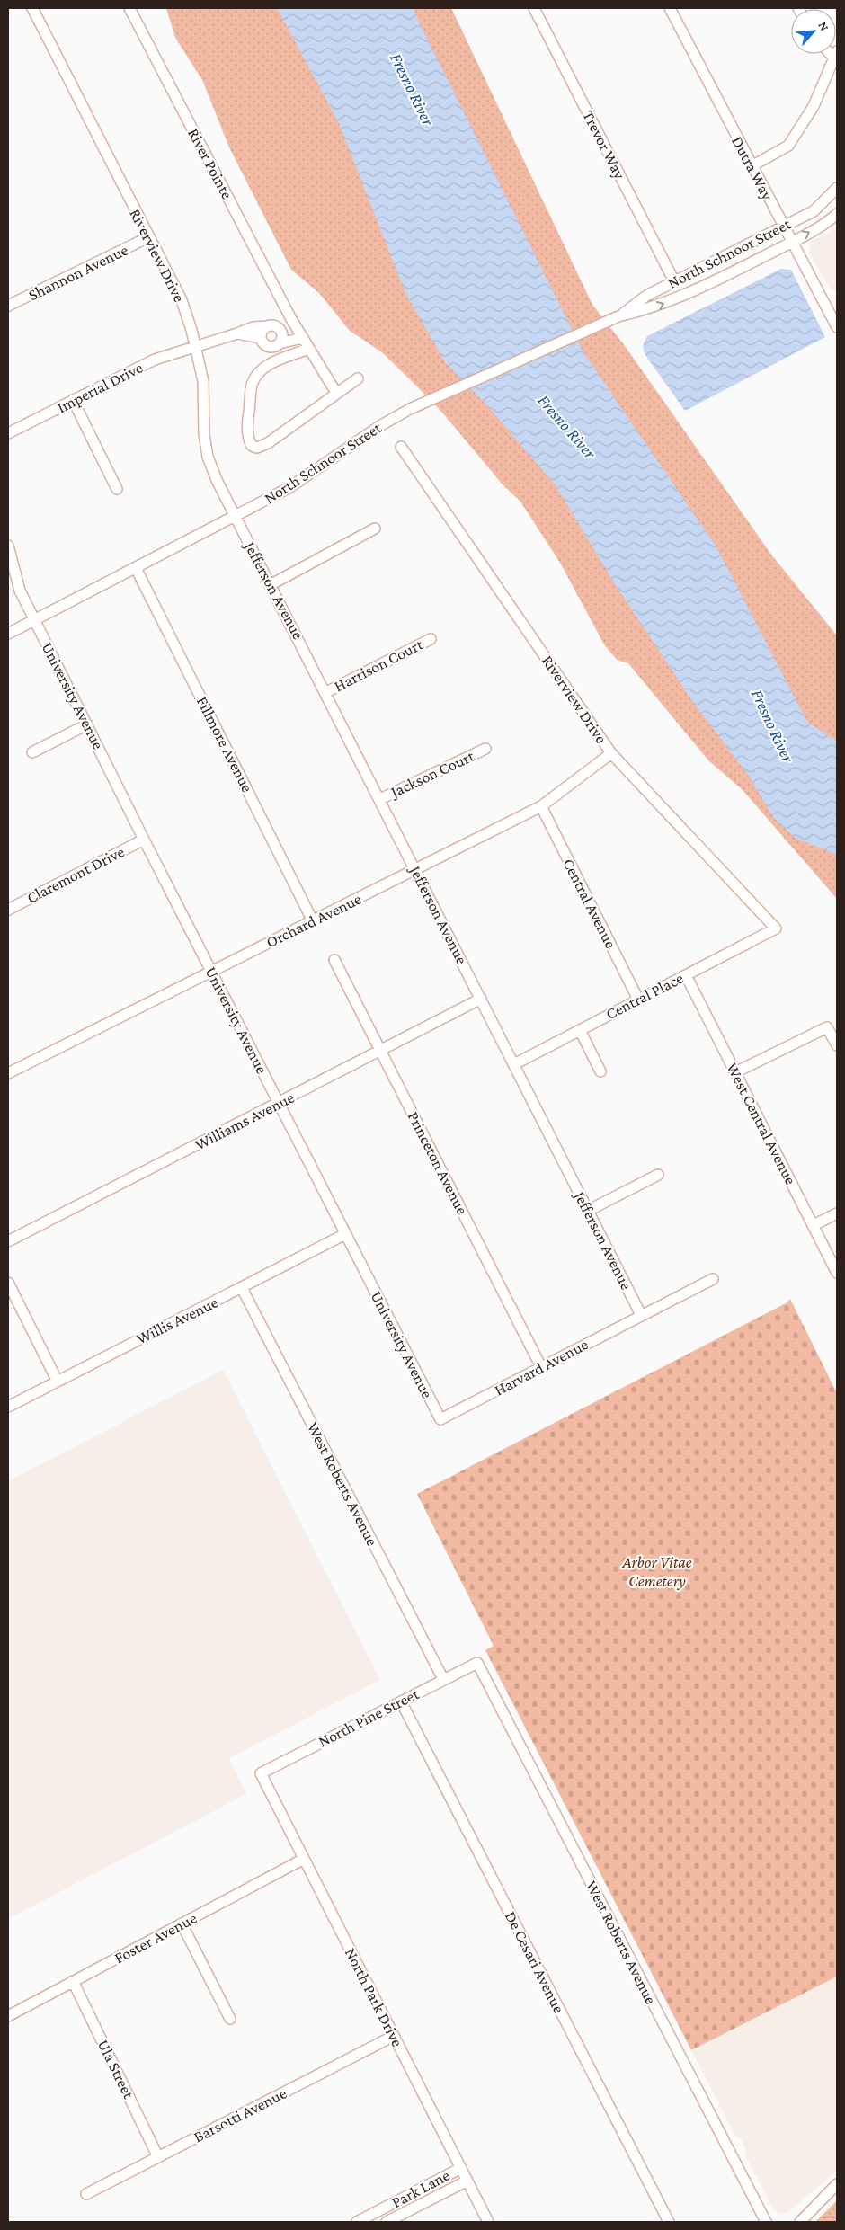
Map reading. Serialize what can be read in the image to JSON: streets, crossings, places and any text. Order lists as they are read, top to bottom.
{
  "streets": {
    "street": [
      "Trevor Way",
      "River Pointe",
      "Dutra Way",
      "North Schnoor Street",
      "Riverview Drive",
      "Shannon Avenue",
      "Imperial Drive",
      "Jefferson Avenue",
      "Harrison Court",
      "University Avenue",
      "Fillmore Avenue",
      "Jackson Court",
      "Claremont Drive",
      "Central Avenue",
      "Orchard Avenue",
      "Central Place",
      "Williams Avenue",
      "West Central Avenue",
      "Princeton Avenue",
      "Willis Avenue",
      "Harvard Avenue",
      "West Roberts Avenue",
      "North Pine Street",
      "Foster Avenue",
      "De Cesari Avenue",
      "North Park Drive",
      "Ula Street",
      "Barsotti Avenue",
      "Park Lane"
    ]
  },
  "crossings": [
    ["Trevor Way", "North Schnoor Street"],
    ["Dutra Way", "North Schnoor Street"],
    ["North Schnoor Street", "Riverview Drive"],
    ["North Schnoor Street", "Jefferson Avenue"],
    ["North Schnoor Street", "University Avenue"],
    ["North Schnoor Street", "Fillmore Avenue"],
    ["Riverview Drive", "Shannon Avenue"],
    ["Riverview Drive", "Imperial Drive"],
    ["Riverview Drive", "Jefferson Avenue"],
    ["Riverview Drive", "Orchard Avenue"],
    ["Riverview Drive", "Central Place"],
    ["Jefferson Avenue", "Harrison Court"],
    ["Jefferson Avenue", "Jackson Court"],
    ["Jefferson Avenue", "Orchard Avenue"],
    ["Jefferson Avenue", "Central Place"],
    ["Jefferson Avenue", "Williams Avenue"],
    ["Jefferson Avenue", "Harvard Avenue"],
    ["University Avenue", "Claremont Drive"],
    ["University Avenue", "Orchard Avenue"],
    ["University Avenue", "Williams Avenue"],
    ["University Avenue", "Willis Avenue"],
    ["University Avenue", "Harvard Avenue"],
    ["Fillmore Avenue", "Orchard Avenue"],
    ["Central Avenue", "Orchard Avenue"],
    ["Central Avenue", "Central Place"],
    ["Central Place", "West Central Avenue"],
    ["Williams Avenue", "Princeton Avenue"],
    ["Princeton Avenue", "Harvard Avenue"],
    ["Willis Avenue", "West Roberts Avenue"],
    ["West Roberts Avenue", "North Pine Street"],
    ["North Pine Street", "De Cesari Avenue"],
    ["North Pine Street", "North Park Drive"],
    ["Foster Avenue", "North Park Drive"],
    ["Foster Avenue", "Ula Street"],
    ["North Park Drive", "Barsotti Avenue"],
    ["North Park Drive", "Park Lane"],
    ["Ula Street", "Barsotti Avenue"]
  ],
  "water": ["Fresno River"],
  "parks": ["Arbor Vitae Cemetery"],
  "north": "top right"
}
